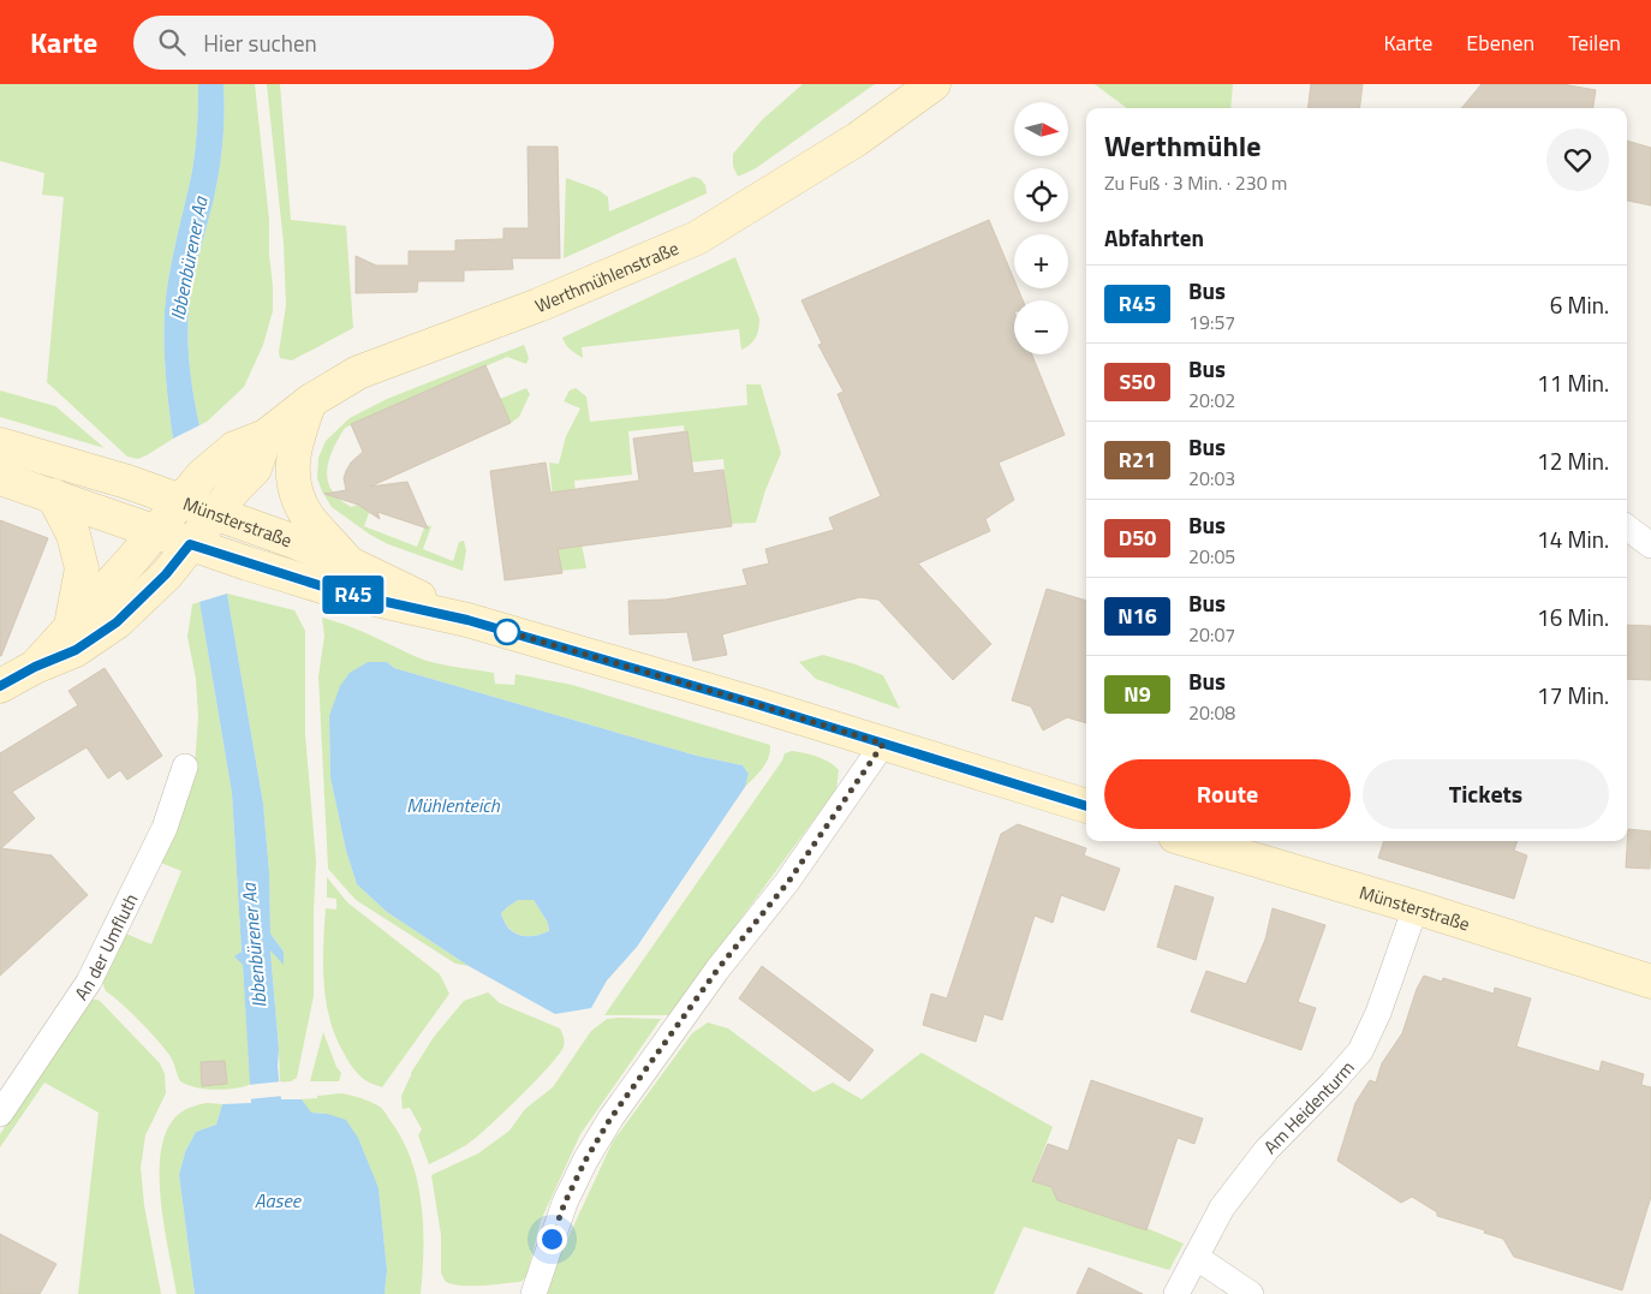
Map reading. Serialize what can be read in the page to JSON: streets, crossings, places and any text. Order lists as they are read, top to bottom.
{
  "streets": {
    "main road": ["Werthmühlenstraße", "Münsterstraße"],
    "street": ["An der Umfluth", "Am Heidenturm"]
  },
  "crossings": [
    ["Werthmühlenstraße", "Münsterstraße"],
    ["Münsterstraße", "Am Heidenturm"]
  ],
  "water": ["Ibbenbürener Aa", "Mühlenteich", "Aasee"],
  "lines": ["bus line R45"],
  "north": "right",
  "page": {
    "header": "Karte",
    "search": "Hier suchen",
    "nav": ["Karte", "Ebenen", "Teilen"],
    "on_map": "R45",
    "map_buttons": ["+", "−"],
    "heading": [
      ["Werthmühle", "Zu Fuß · 3 Min. · 230 m"],
      "Abfahrten"
    ],
    "list": [
      {
        "mark": "R45",
        "name": "Bus",
        "note": "19:57",
        "value": "6 Min."
      },
      {
        "mark": "S50",
        "name": "Bus",
        "note": "20:02",
        "value": "11 Min."
      },
      {
        "mark": "R21",
        "name": "Bus",
        "note": "20:03",
        "value": "12 Min."
      },
      {
        "mark": "D50",
        "name": "Bus",
        "note": "20:05",
        "value": "14 Min."
      },
      {
        "mark": "N16",
        "name": "Bus",
        "note": "20:07",
        "value": "16 Min."
      },
      {
        "mark": "N9",
        "name": "Bus",
        "note": "20:08",
        "value": "17 Min."
      }
    ],
    "buttons": ["Route", "Tickets"]
  }
}
